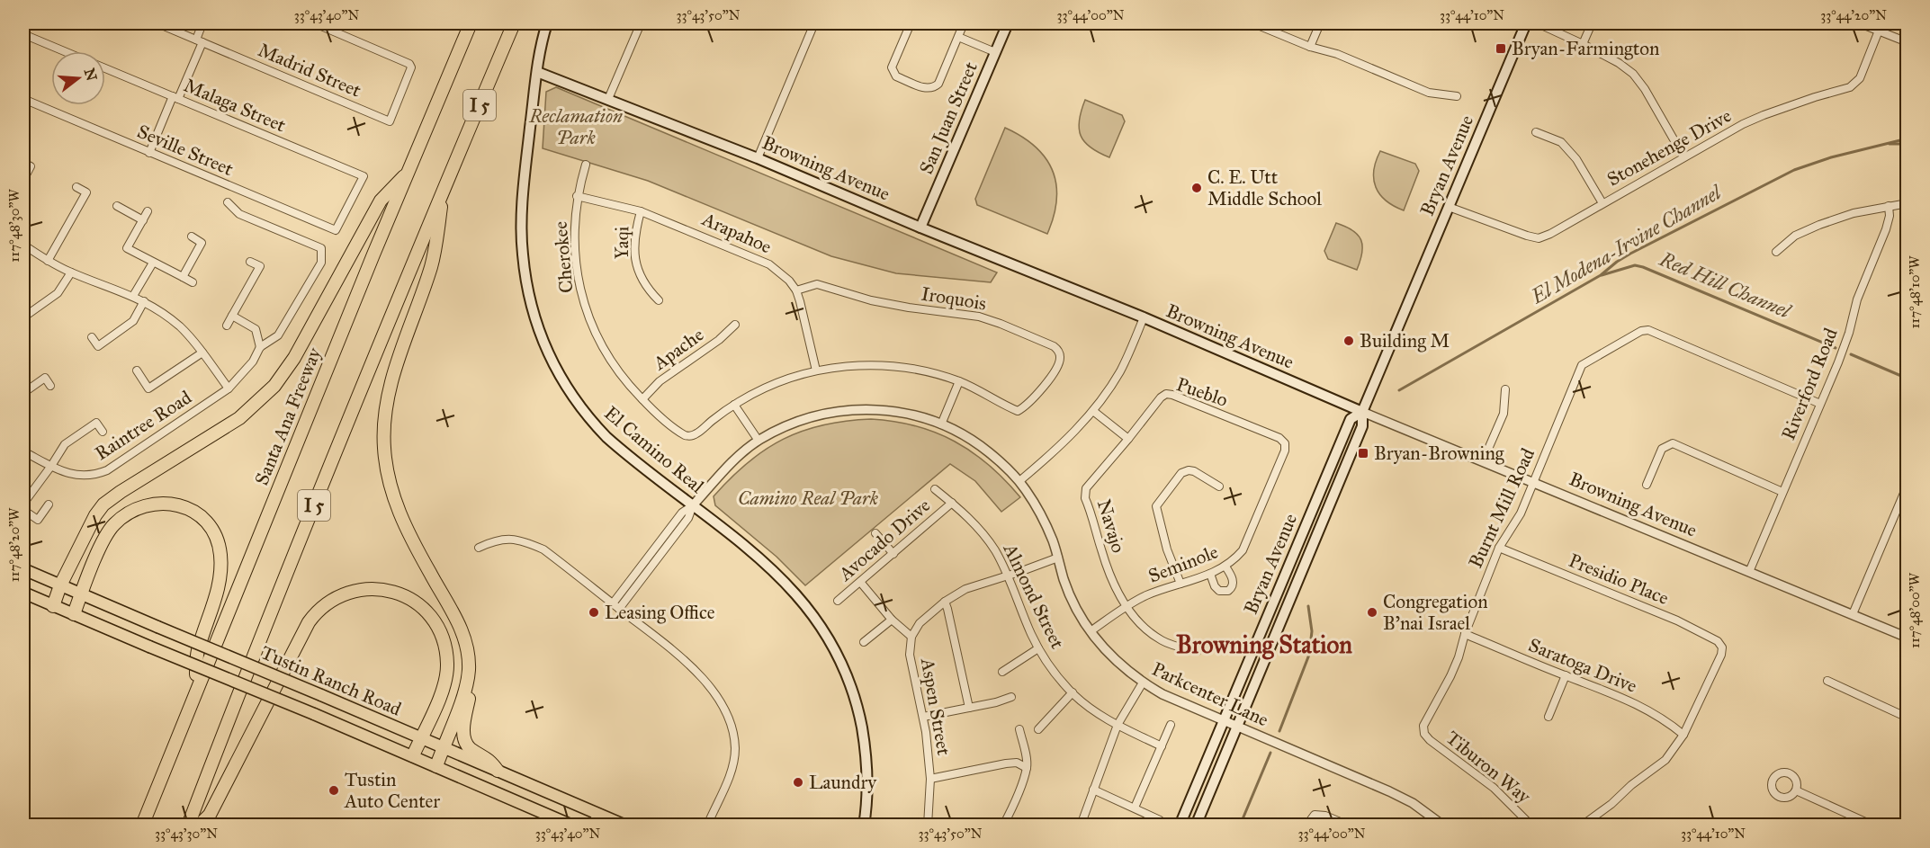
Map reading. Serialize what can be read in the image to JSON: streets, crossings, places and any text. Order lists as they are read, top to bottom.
{
  "streets": {
    "highway": ["I 5", "Santa Ana Freeway"],
    "main road": [
      "San Juan Street",
      "Bryan Avenue",
      "Browning Avenue",
      "El Camino Real",
      "Tustin Ranch Road"
    ],
    "street": [
      "Madrid Street",
      "Malaga Street",
      "Stonehenge Drive",
      "Seville Street",
      "Arapahoe",
      "Yaqi",
      "Cherokee",
      "Iroquois",
      "Apache",
      "Riverford Road",
      "Pueblo",
      "Raintree Road",
      "Burnt Mill Road",
      "Navajo",
      "Avocado Drive",
      "Seminole",
      "Presidio Place",
      "Almond Street",
      "Saratoga Drive",
      "Parkcenter Lane",
      "Aspen Street",
      "Tiburon Way"
    ]
  },
  "crossings": [
    ["Malaga Street", "Seville Street"],
    ["San Juan Street", "Browning Avenue"],
    ["Stonehenge Drive", "Bryan Avenue"],
    ["Bryan Avenue", "Browning Avenue"],
    ["Bryan Avenue", "Parkcenter Lane"],
    ["Browning Avenue", "Riverford Road"],
    ["Browning Avenue", "El Camino Real"],
    ["Browning Avenue", "Burnt Mill Road"],
    ["Arapahoe", "Yaqi"],
    ["Arapahoe", "Cherokee"],
    ["Arapahoe", "Iroquois"],
    ["Cherokee", "Apache"],
    ["Riverford Road", "Burnt Mill Road"],
    ["Pueblo", "Navajo"],
    ["Pueblo", "Seminole"],
    ["El Camino Real", "Parkcenter Lane"],
    ["Burnt Mill Road", "Presidio Place"],
    ["Burnt Mill Road", "Saratoga Drive"],
    ["Burnt Mill Road", "Tiburon Way"],
    ["Navajo", "Seminole"],
    ["Avocado Drive", "Almond Street"],
    ["Seminole", "Parkcenter Lane"],
    ["Presidio Place", "Saratoga Drive"],
    ["Almond Street", "Aspen Street"],
    ["Parkcenter Lane", "Aspen Street"]
  ],
  "districts": ["Browning Station"],
  "water": ["El Modena-Irvine Channel", "Red Hill Channel"],
  "parks": ["Reclamation Park", "Camino Real Park"],
  "places": {
    "transit": ["Bryan-Farmington", "Bryan-Browning"],
    "other": [
      "C. E. Utt Middle School",
      "Building M",
      "Leasing Office",
      "Congregation B'nai Israel",
      "Laundry",
      "Tustin Auto Center"
    ]
  },
  "north": "right",
  "coordinates": [
    "33°43'40\"N",
    "33°43'50\"N",
    "33°44'00\"N",
    "33°44'10\"N",
    "33°44'20\"N",
    "117°48'30\"W",
    "117°48'10\"W",
    "117°48'20\"W",
    "117°48'00\"W",
    "33°43'30\"N"
  ]
}
